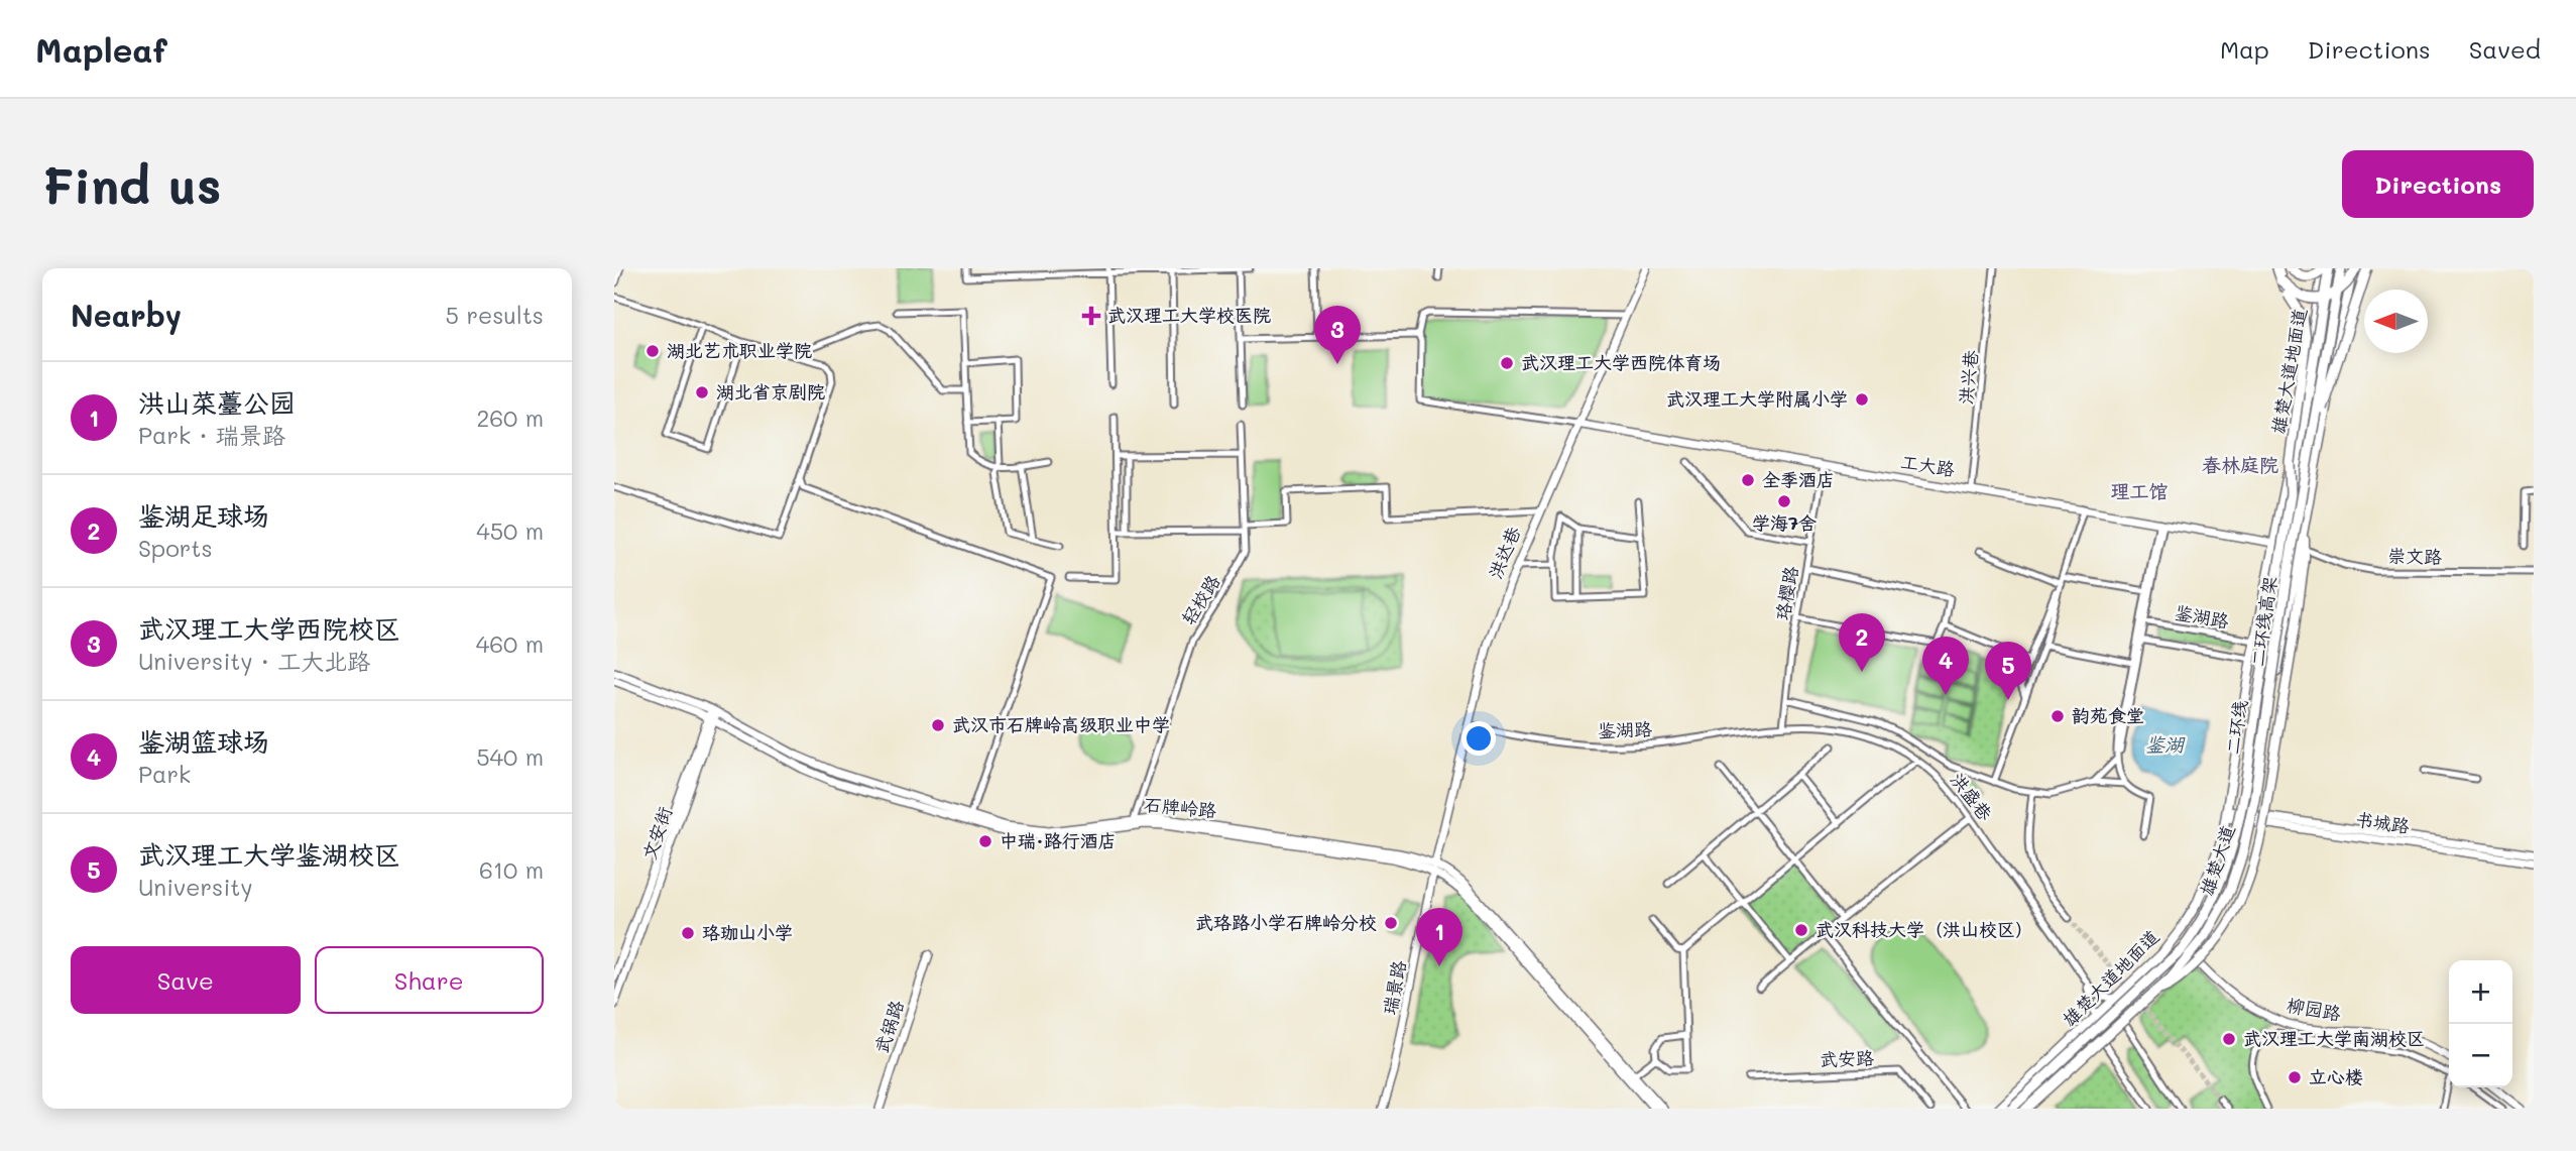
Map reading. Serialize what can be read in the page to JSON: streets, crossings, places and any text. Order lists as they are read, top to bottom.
{
  "streets": {
    "highway": ["二环线高架", "二环线"],
    "main road": [
      "雄楚大道地面道",
      "工大路",
      "洪达巷",
      "石牌岭路",
      "书城路",
      "文安街",
      "雄楚大道",
      "瑞景路",
      "柳园路",
      "武锅路"
    ],
    "street": [
      "洪兴巷",
      "崇文路",
      "珞樱路",
      "轻校路",
      "鉴湖路",
      "洪盛巷",
      "武安路"
    ]
  },
  "crossings": [
    ["雄楚大道地面道", "工大路"],
    ["雄楚大道地面道", "鉴湖路"],
    ["雄楚大道地面道", "洪盛巷"],
    ["雄楚大道地面道", "书城路"],
    ["洪兴巷", "工大路"],
    ["工大路", "洪达巷"],
    ["工大路", "珞樱路"],
    ["洪达巷", "鉴湖路"],
    ["洪达巷", "石牌岭路"],
    ["洪达巷", "瑞景路"],
    ["崇文路", "雄楚大道"],
    ["珞樱路", "鉴湖路"],
    ["珞樱路", "洪盛巷"],
    ["轻校路", "石牌岭路"],
    ["鉴湖路", "洪盛巷"],
    ["二环线高架", "雄楚大道"],
    ["石牌岭路", "文安街"],
    ["石牌岭路", "瑞景路"],
    ["书城路", "雄楚大道"],
    ["雄楚大道", "柳园路"]
  ],
  "districts": ["春林庭院", "理工馆"],
  "water": ["鉴湖"],
  "places": {
    "health": ["武汉理工大学校医院"],
    "other": [
      "湖北艺术职业学院",
      "武汉理工大学西院体育场",
      "湖北省京剧院",
      "武汉理工大学附属小学",
      "全季酒店",
      "学海7舍",
      "韵苑食堂",
      "武汉市石牌岭高级职业中学",
      "中瑞·路行酒店",
      "武珞路小学石牌岭分校",
      "武汉科技大学（洪山校区）",
      "珞珈山小学",
      "武汉理工大学南湖校区",
      "立心楼"
    ]
  },
  "north": "left",
  "page": {
    "header": "Mapleaf",
    "nav": ["Map", "Directions", "Saved"],
    "buttons": [
      "Directions",
      ["Save", "Share"]
    ],
    "title": "Find us",
    "heading": ["Nearby", "5 results"],
    "pins": [
      "3",
      "2",
      "4",
      "5",
      "1"
    ],
    "list": [
      {
        "mark": "1",
        "name": "洪山菜薹公园",
        "note": "Park · 瑞景路",
        "value": "260 m"
      },
      {
        "mark": "2",
        "name": "鉴湖足球场",
        "note": "Sports",
        "value": "450 m"
      },
      {
        "mark": "3",
        "name": "武汉理工大学西院校区",
        "note": "University · 工大北路",
        "value": "460 m"
      },
      {
        "mark": "4",
        "name": "鉴湖篮球场",
        "note": "Park",
        "value": "540 m"
      },
      {
        "mark": "5",
        "name": "武汉理工大学鉴湖校区",
        "note": "University",
        "value": "610 m"
      }
    ],
    "map_buttons": ["+", "−"]
  }
}
